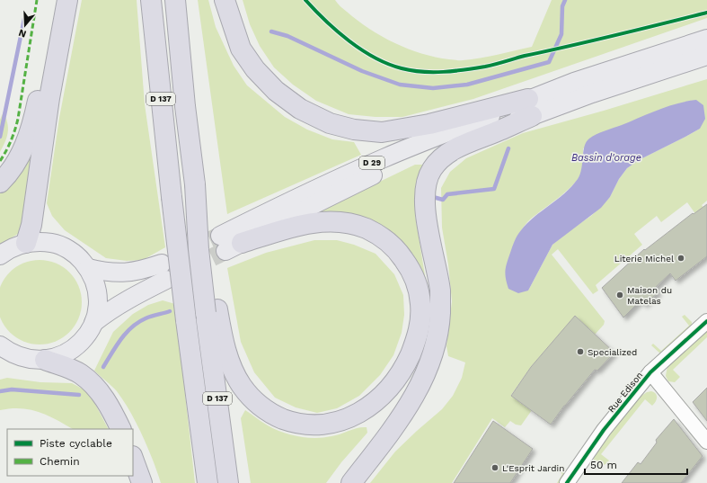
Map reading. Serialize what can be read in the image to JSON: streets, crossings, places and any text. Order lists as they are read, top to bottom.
{
  "streets": {
    "highway": ["D 137"],
    "main road": ["D 29"],
    "street": ["Rue Edison"]
  },
  "water": ["Bassin d'orage"],
  "places": [
    "Literie Michel",
    "Maison du Matelas",
    "Specialized",
    "L'Esprit Jardin"
  ],
  "legend": ["Piste cyclable", "Chemin"],
  "scale_bar": "50 m",
  "north": "bottom"
}
